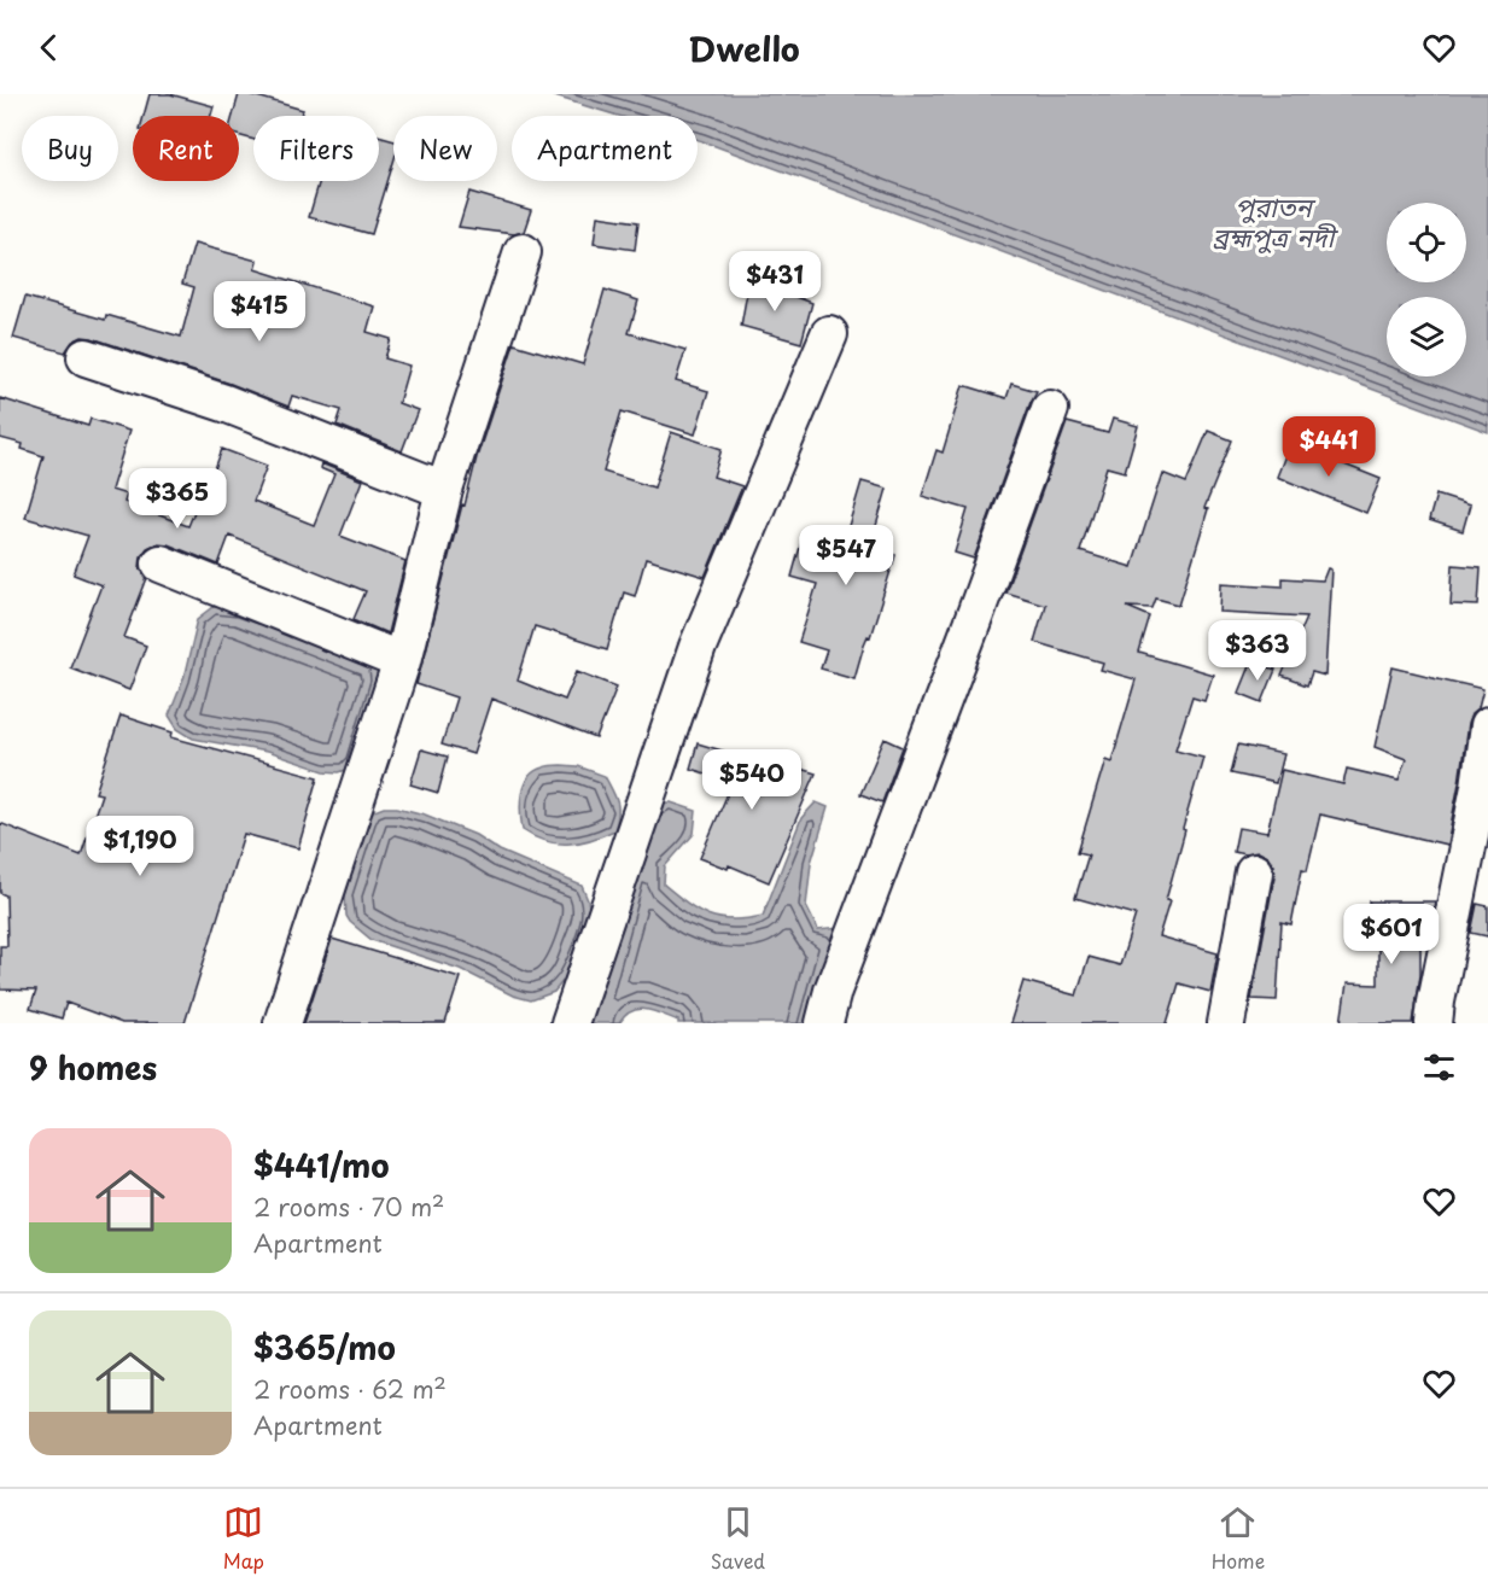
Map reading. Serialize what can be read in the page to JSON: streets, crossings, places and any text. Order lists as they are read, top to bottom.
{
  "water": ["পুরাতন ব্রহ্মপুত্র নদী"],
  "page": {
    "header": "Dwello",
    "chip": [
      "Buy",
      "Rent",
      "Filters",
      "New",
      "Apartment"
    ],
    "price": [
      "$431",
      "$415",
      "$441",
      "$365",
      "$547",
      "$363",
      "$540",
      "$1,190",
      "$601"
    ],
    "heading": "9 homes",
    "list": [
      {
        "name": "$441/mo",
        "note": "2 rooms · 70 m² · Apartment"
      },
      {
        "name": "$365/mo",
        "note": "2 rooms · 62 m² · Apartment"
      }
    ],
    "tabs": ["Map", "Saved", "Home"]
  }
}
